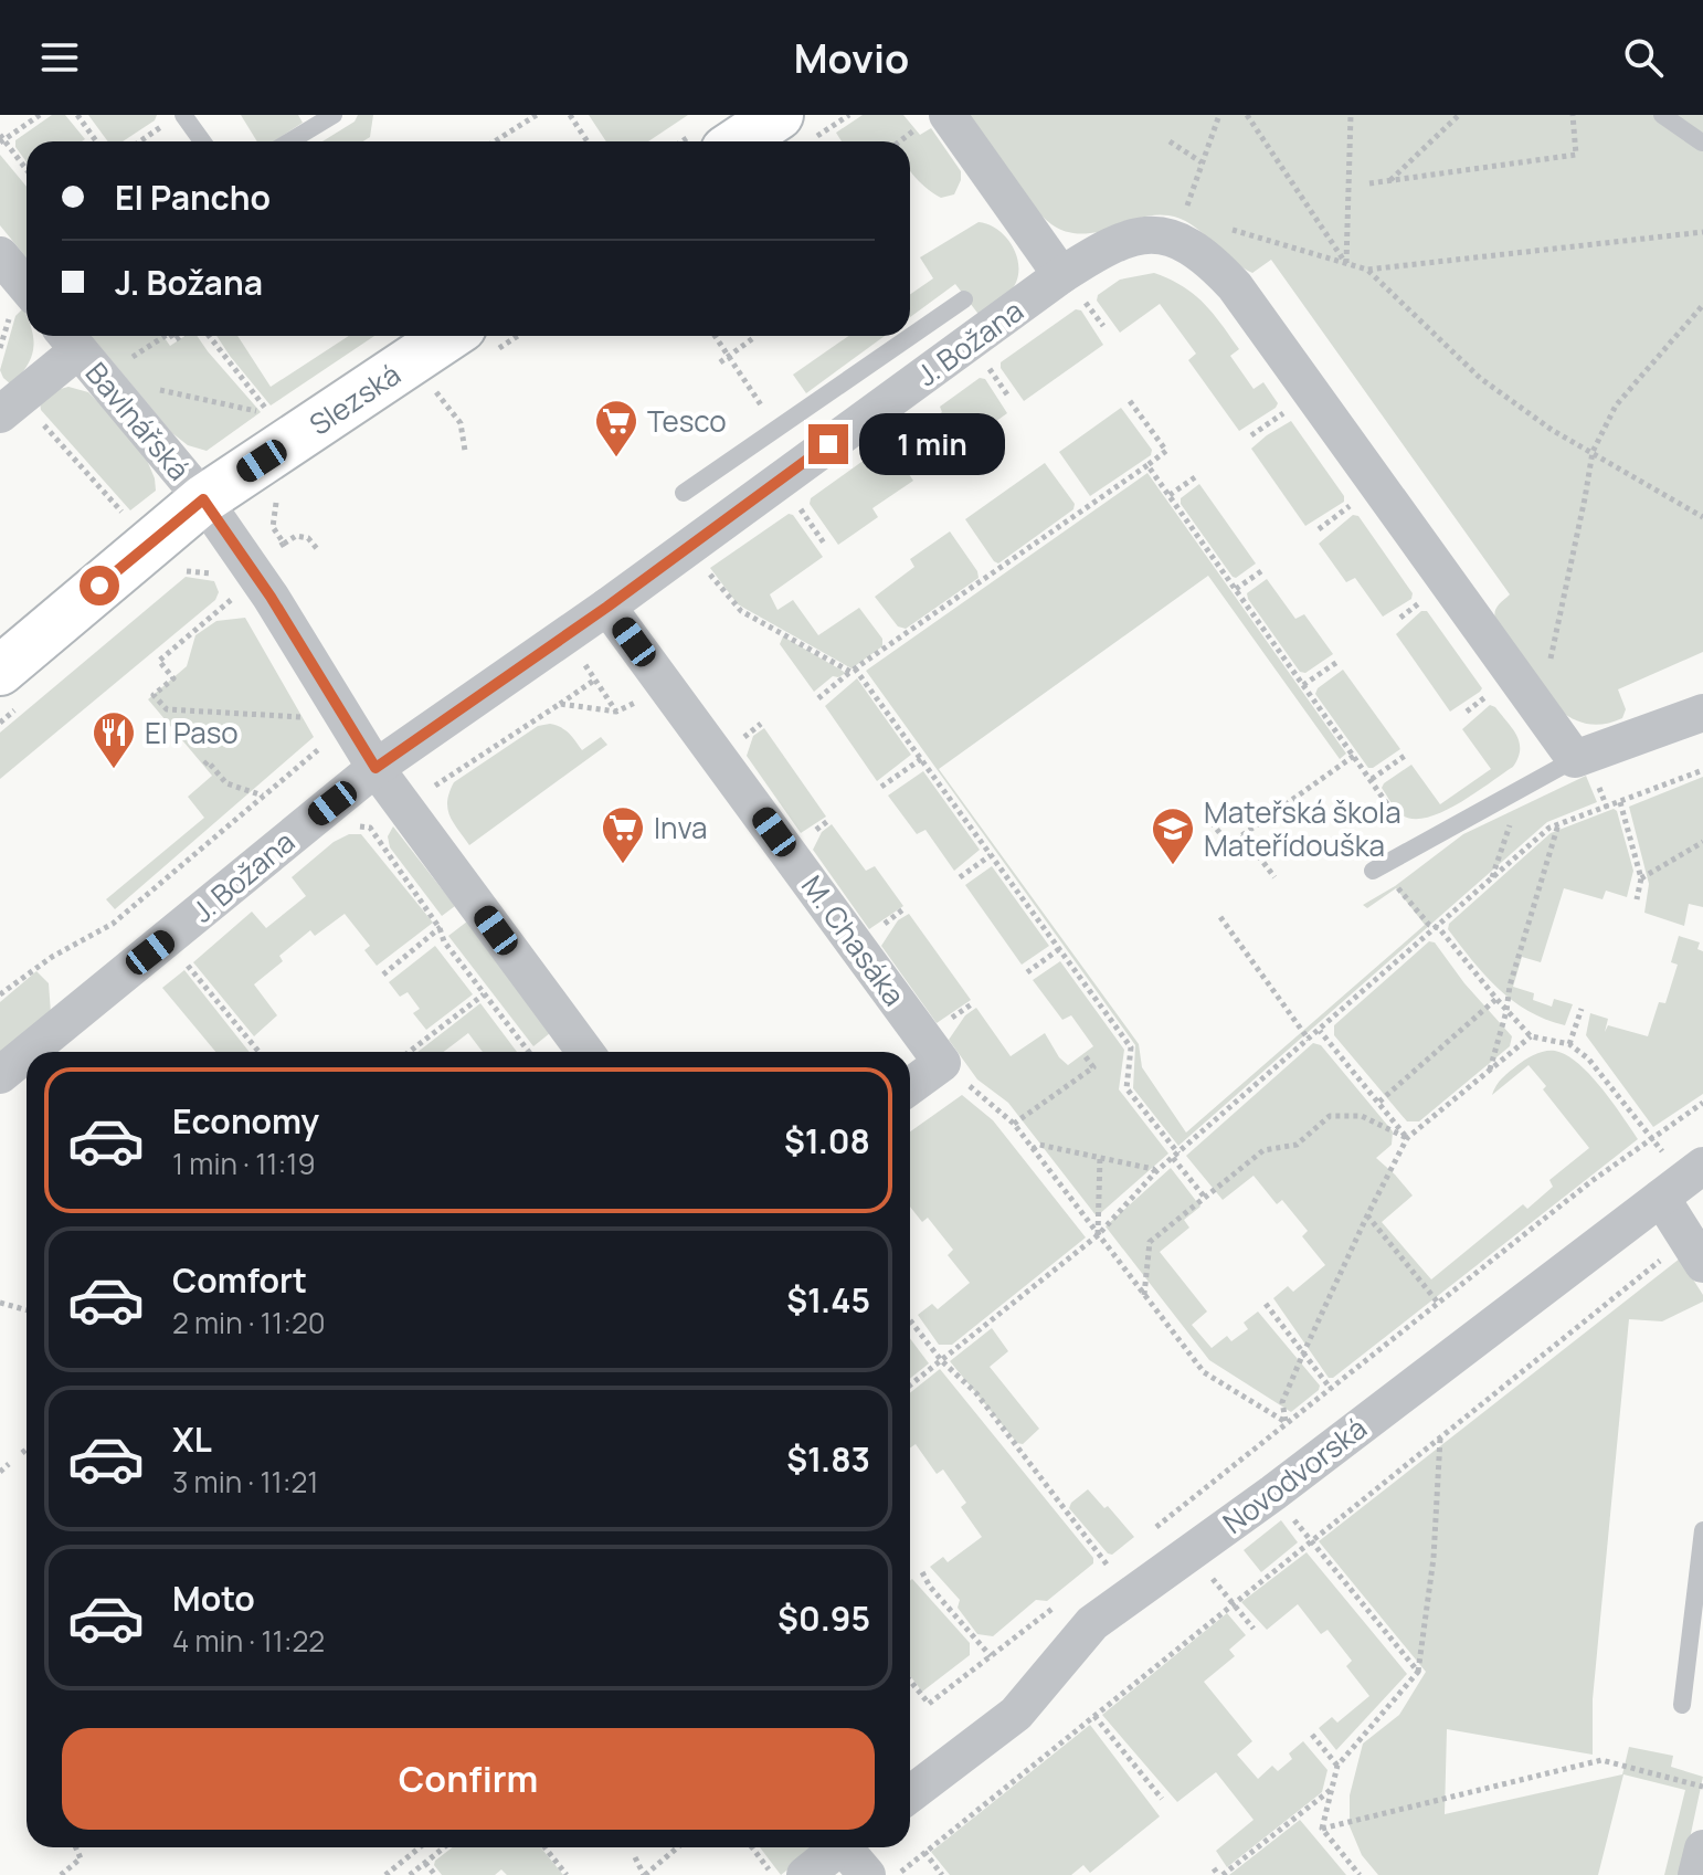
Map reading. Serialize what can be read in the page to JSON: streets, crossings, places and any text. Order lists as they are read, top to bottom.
{
  "streets": {
    "main road": ["Slezská"],
    "street": [
      "J. Božana",
      "Bavlnářská",
      "M. Chasáka",
      "Novodvorská"
    ]
  },
  "crossings": [
    ["J. Božana", "M. Chasáka"],
    ["Slezská", "Bavlnářská"]
  ],
  "places": {
    "supermarket": ["Tesco", "Inva"],
    "restaurant": ["El Paso"],
    "school or university": ["Mateřská škola Mateřídouška"]
  },
  "page": {
    "header": "Movio",
    "banner": ["El Pancho", "J. Božana"],
    "bubble": "1 min",
    "list": [
      {
        "name": "Economy",
        "note": "1 min · 11:19",
        "value": "$1.08"
      },
      {
        "name": "Comfort",
        "note": "2 min · 11:20",
        "value": "$1.45"
      },
      {
        "name": "XL",
        "note": "3 min · 11:21",
        "value": "$1.83"
      },
      {
        "name": "Moto",
        "note": "4 min · 11:22",
        "value": "$0.95"
      }
    ],
    "buttons": "Confirm"
  }
}
